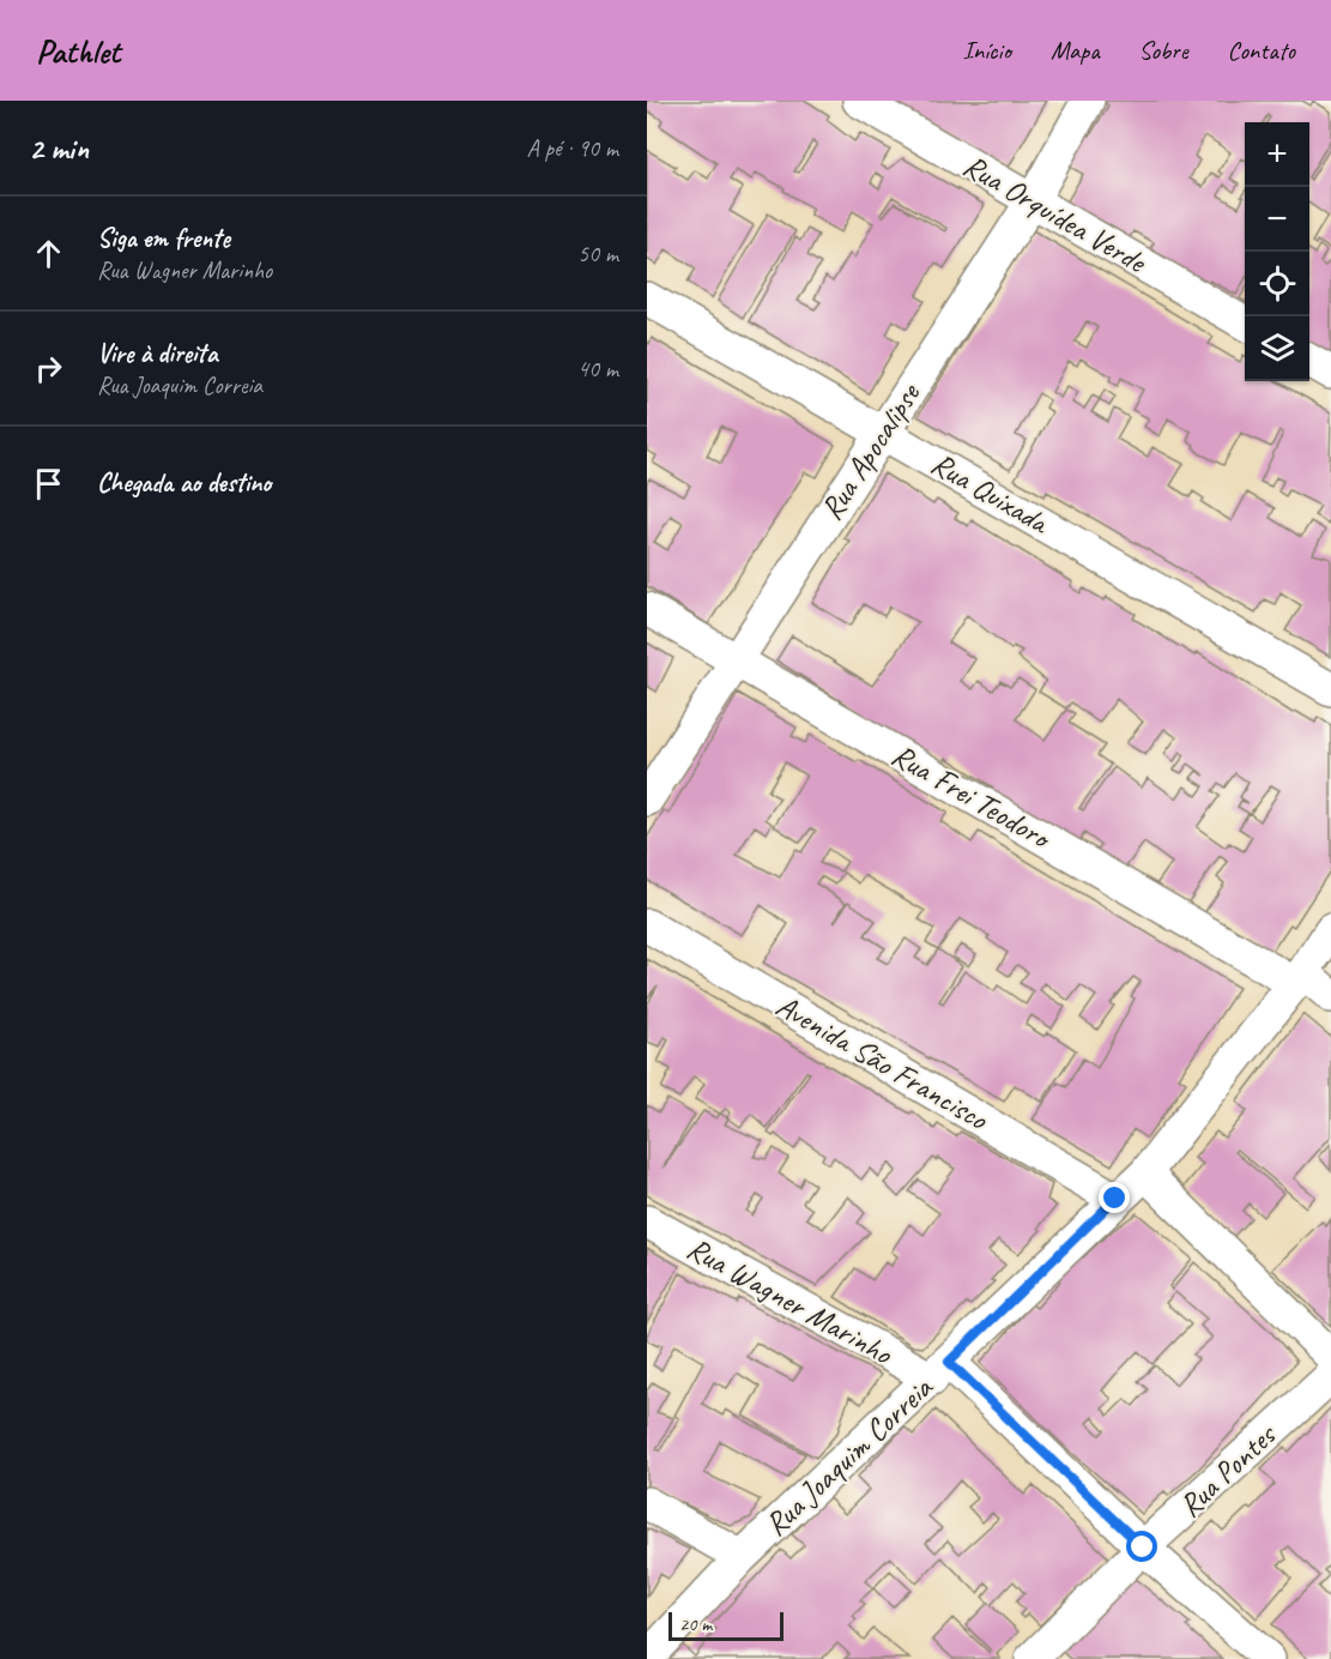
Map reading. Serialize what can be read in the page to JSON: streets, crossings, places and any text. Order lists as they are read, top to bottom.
{
  "streets": {
    "street": [
      "Rua Orquídea Verde",
      "Rua Apocalipse",
      "Rua Quixada",
      "Rua Frei Teodoro",
      "Avenida São Francisco",
      "Rua Wagner Marinho",
      "Rua Joaquim Correia",
      "Rua Pontes"
    ]
  },
  "crossings": [
    ["Rua Orquídea Verde", "Rua Apocalipse"],
    ["Rua Apocalipse", "Rua Quixada"],
    ["Rua Apocalipse", "Rua Frei Teodoro"],
    ["Rua Frei Teodoro", "Rua Joaquim Correia"],
    ["Avenida São Francisco", "Rua Joaquim Correia"],
    ["Rua Wagner Marinho", "Rua Joaquim Correia"],
    ["Rua Wagner Marinho", "Rua Pontes"]
  ],
  "scale_bar": "20 m",
  "page": {
    "header": "Pathlet",
    "nav": [
      "Início",
      "Mapa",
      "Sobre",
      "Contato"
    ],
    "heading": ["2 min", "A pé · 90 m"],
    "map_buttons": ["+", "−"],
    "list": [
      ["Siga em frente", "Rua Wagner Marinho", "50 m"],
      ["Vire à direita", "Rua Joaquim Correia", "40 m"],
      "Chegada ao destino"
    ],
    "scale": "20 m"
  }
}
